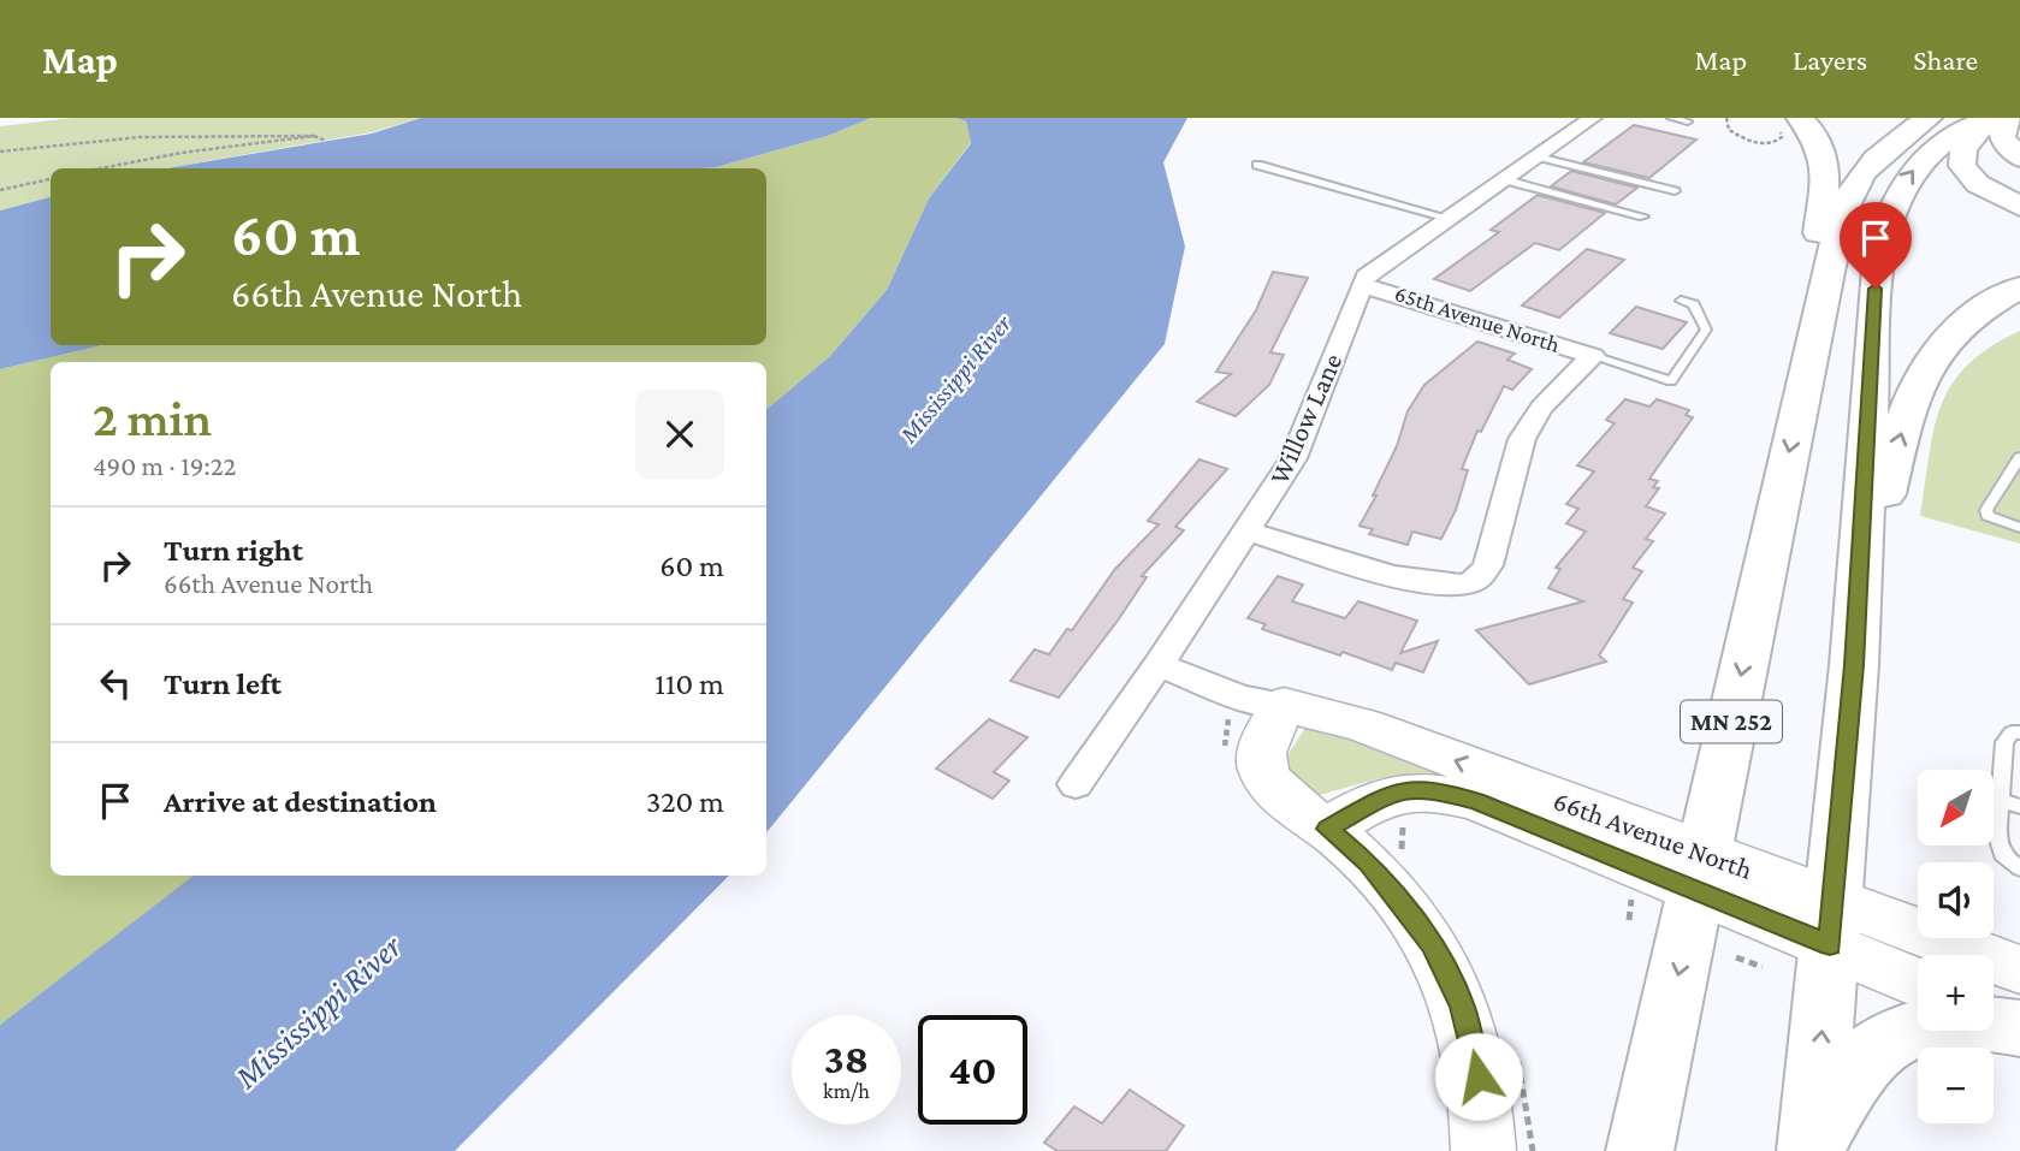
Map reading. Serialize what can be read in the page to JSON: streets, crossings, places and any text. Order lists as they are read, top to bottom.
{
  "streets": {
    "highway": ["MN 252"],
    "street": ["65th Avenue North", "Willow Lane", "66th Avenue North"]
  },
  "crossings": [
    ["65th Avenue North", "Willow Lane"],
    ["Willow Lane", "66th Avenue North"],
    ["MN 252", "66th Avenue North"]
  ],
  "water": ["Mississippi River"],
  "north": "bottom left",
  "page": {
    "header": "Map",
    "nav": ["Map", "Layers", "Share"],
    "turn": ["60 m", "66th Avenue North"],
    "heading": ["2 min", "490 m · 19:22"],
    "list": [
      {
        "name": "Turn right",
        "note": "66th Avenue North",
        "value": "60 m"
      },
      {
        "name": "Turn left",
        "value": "110 m"
      },
      {
        "name": "Arrive at destination",
        "value": "320 m"
      }
    ],
    "map_buttons": ["+", "−"],
    "speed": "38 km/h",
    "limit": "40"
  }
}
